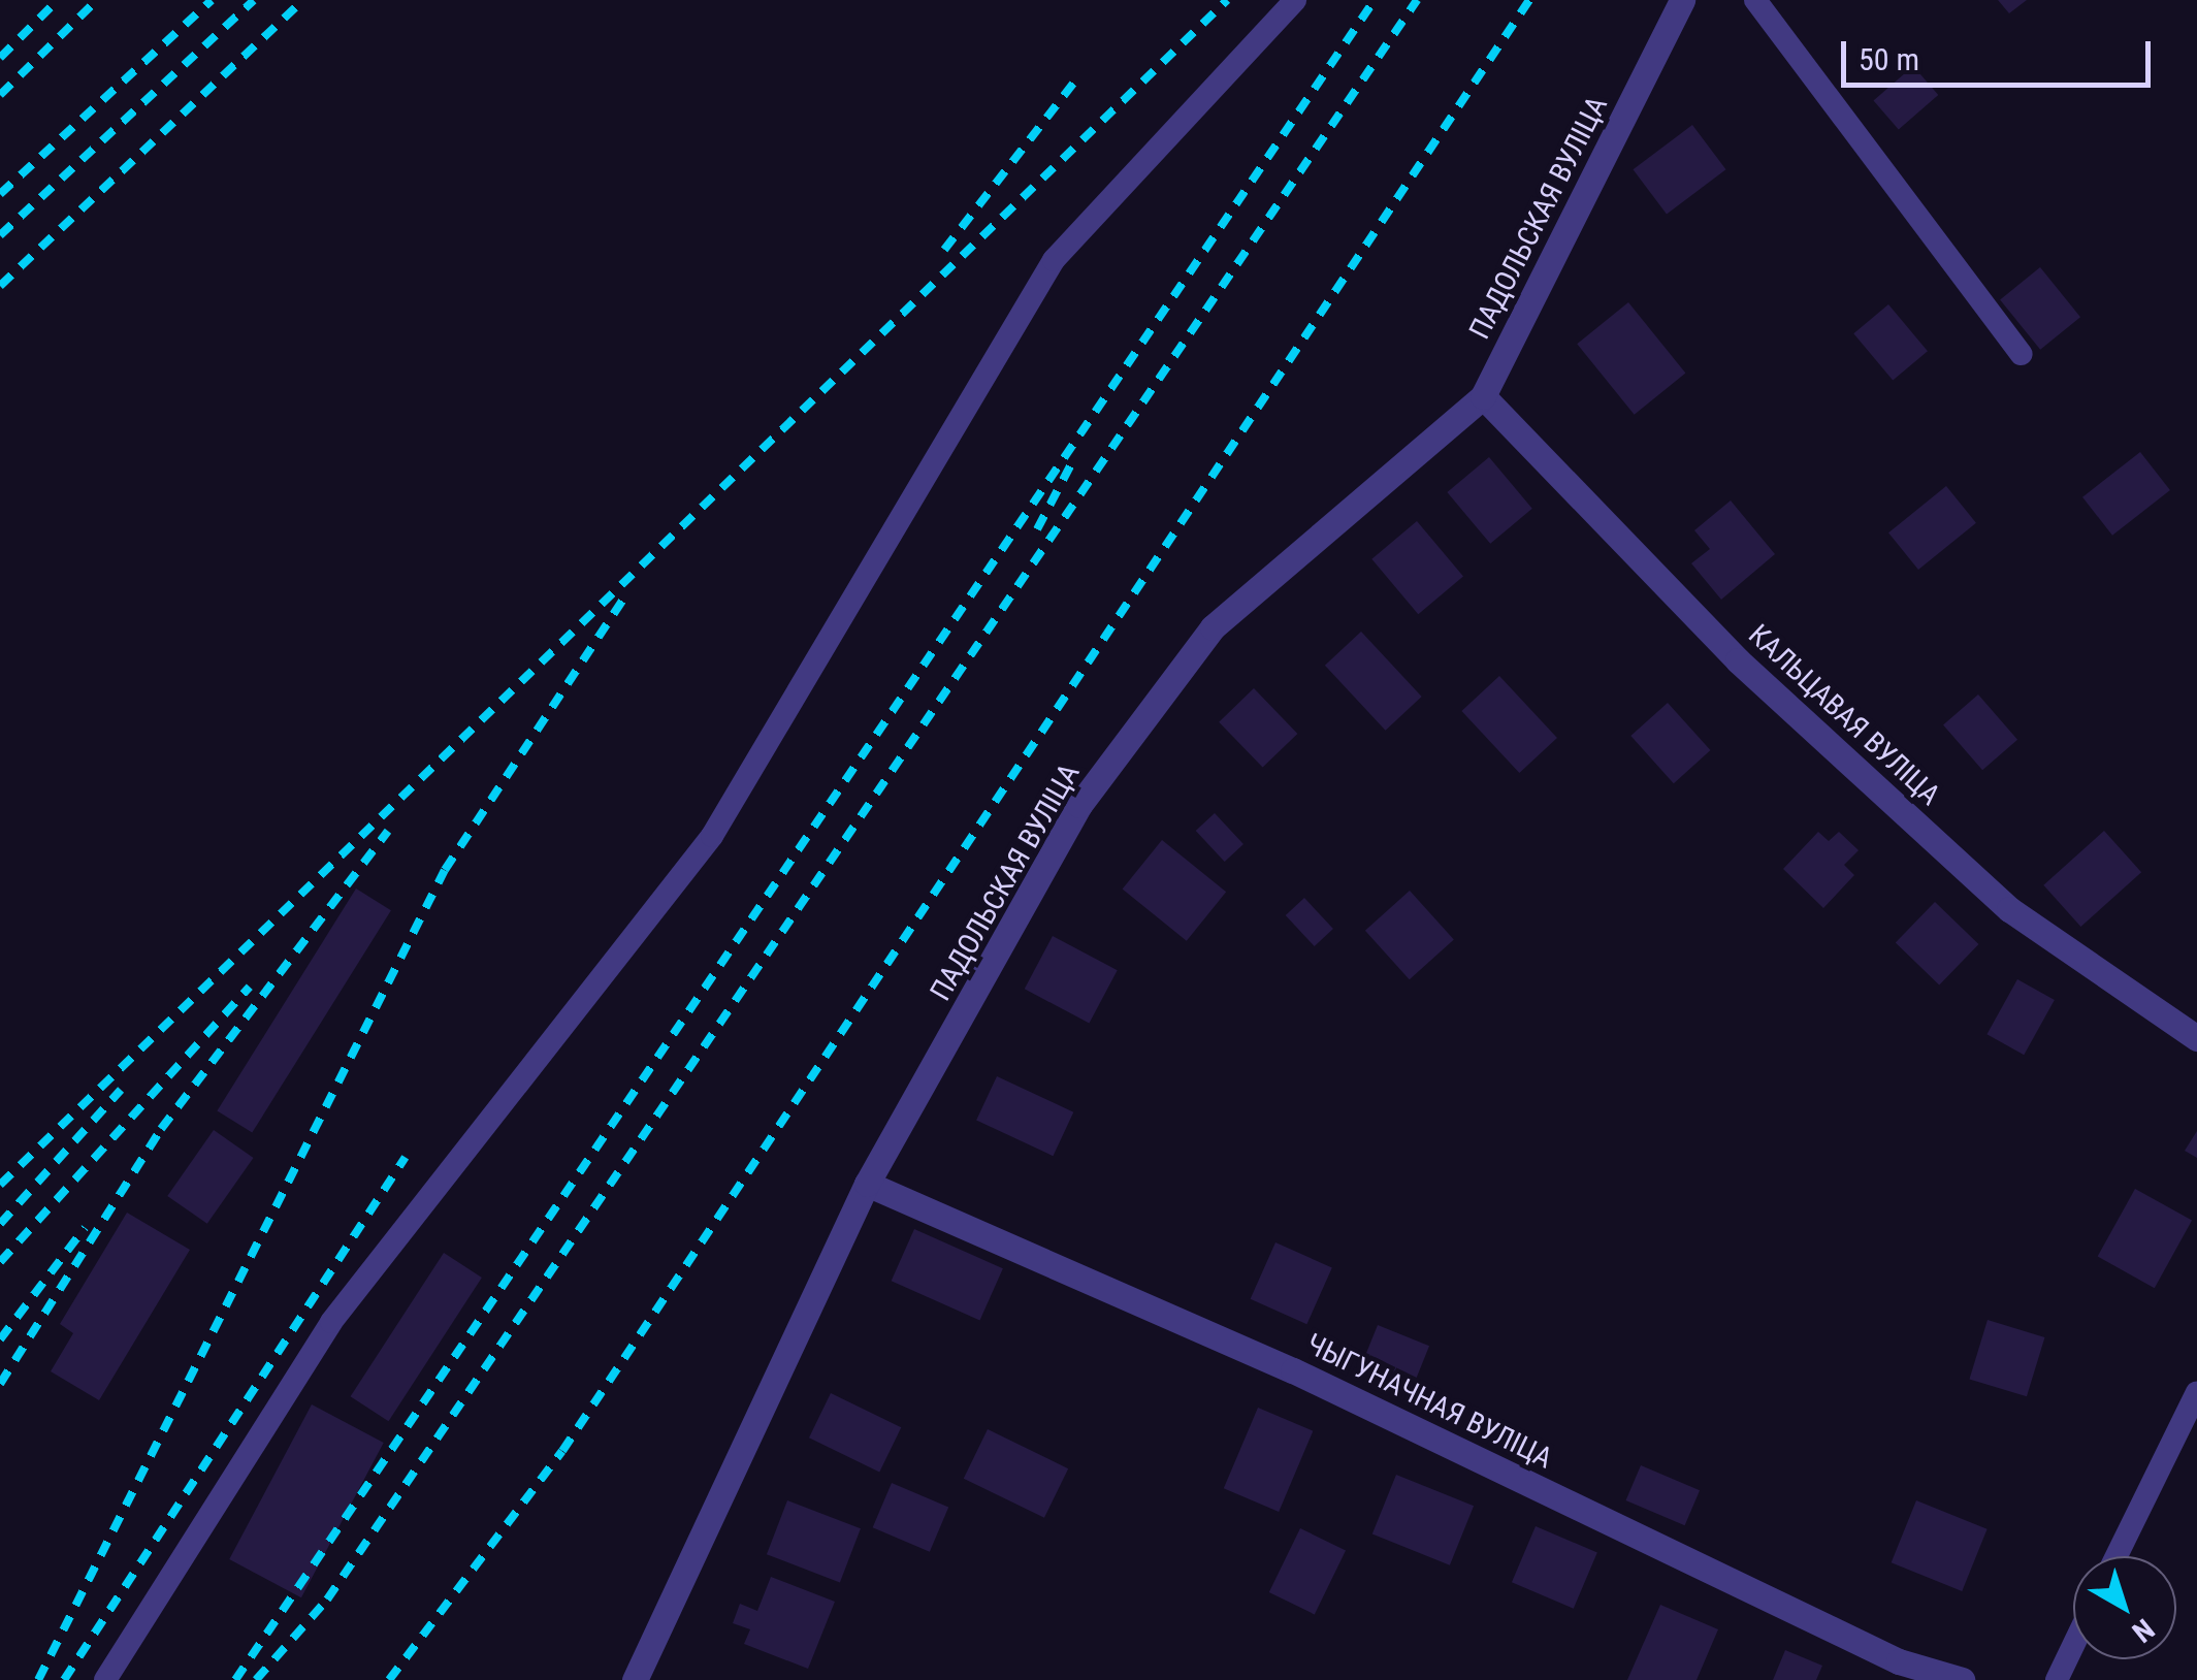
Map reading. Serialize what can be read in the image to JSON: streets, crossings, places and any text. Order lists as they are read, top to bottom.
{
  "streets": {
    "street": ["ПАДОЛЬСКАЯ ВУЛІЦА", "КАЛЬЦАВАЯ ВУЛІЦА", "ЧЫГУНАЧНАЯ ВУЛІЦА"]
  },
  "crossings": [
    ["ПАДОЛЬСКАЯ ВУЛІЦА", "КАЛЬЦАВАЯ ВУЛІЦА"],
    ["ПАДОЛЬСКАЯ ВУЛІЦА", "ЧЫГУНАЧНАЯ ВУЛІЦА"]
  ],
  "scale_bar": "50 m",
  "north": "bottom right"
}
